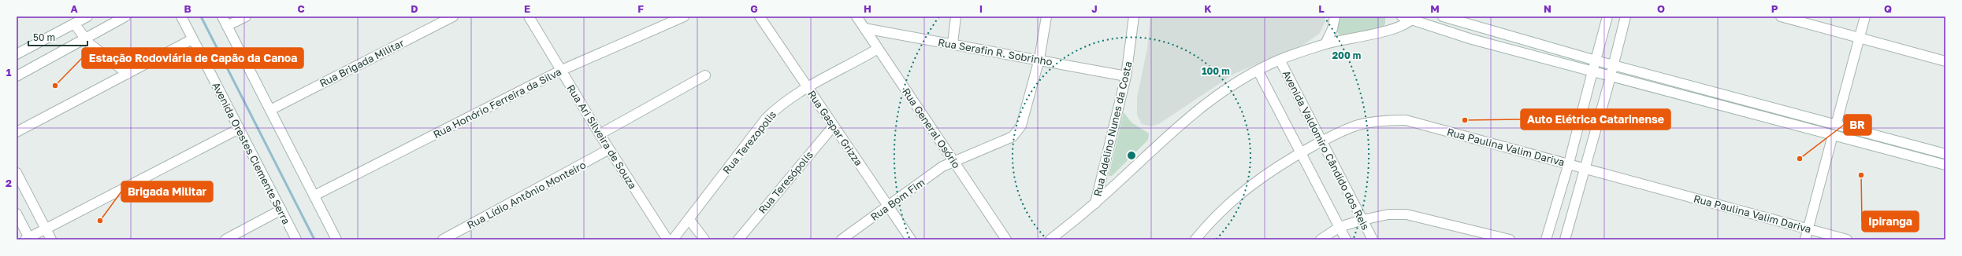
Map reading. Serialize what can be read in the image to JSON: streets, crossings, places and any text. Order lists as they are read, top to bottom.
{
  "streets": {
    "street": [
      "Rua Serafin R. Sobrinho",
      "Rua Brigada Militar",
      "Rua Honório Ferreira da Silva",
      "Rua Gaspar Grizza",
      "Rua General Osório",
      "Rua Adelino Nunes da Costa",
      "Rua Ari Silveira de Souza",
      "Rua Terezopolis",
      "Rua Paulina Valim Dariva",
      "Avenida Valdomiro Cândido dos Reis",
      "Avenida Orestes Clemente Serra",
      "Rua Teresópolis",
      "Rua Lídio Antônio Monteiro",
      "Rua Bom Fim"
    ]
  },
  "crossings": [
    ["Rua Serafin R. Sobrinho", "Rua General Osório"],
    ["Rua Serafin R. Sobrinho", "Rua Adelino Nunes da Costa"],
    ["Rua Serafin R. Sobrinho", "Rua Bom Fim"],
    ["Rua Honório Ferreira da Silva", "Rua Ari Silveira de Souza"],
    ["Rua Gaspar Grizza", "Rua Terezopolis"],
    ["Rua Gaspar Grizza", "Rua Teresópolis"],
    ["Rua Gaspar Grizza", "Rua Bom Fim"],
    ["Rua General Osório", "Rua Terezopolis"],
    ["Rua General Osório", "Rua Bom Fim"],
    ["Rua Ari Silveira de Souza", "Rua Lídio Antônio Monteiro"],
    ["Rua Paulina Valim Dariva", "Avenida Valdomiro Cândido dos Reis"]
  ],
  "places": [
    "Estação Rodoviária de Capão da Canoa",
    "Auto Elétrica Catarinense",
    "BR",
    "Ipiranga",
    "Brigada Militar"
  ],
  "scale_bar": "50 m",
  "grid": {
    "columns": [
      "A",
      "B",
      "C",
      "D",
      "E",
      "F",
      "G",
      "H",
      "I",
      "J",
      "K",
      "L",
      "M",
      "N",
      "O",
      "P",
      "Q"
    ],
    "rows": ["1", "2"]
  },
  "rings": ["200 m", "100 m"]
}
